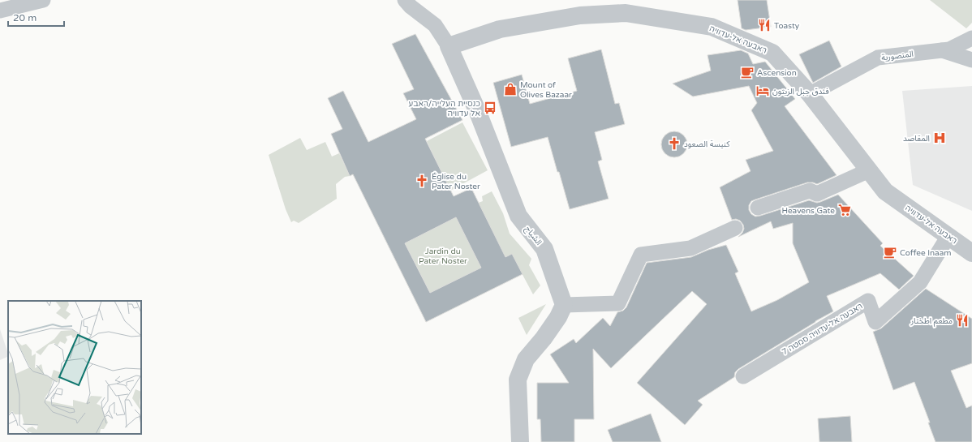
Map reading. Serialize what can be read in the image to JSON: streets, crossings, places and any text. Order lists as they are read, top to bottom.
{
  "streets": {
    "street": [
      "ראבעה אל-עדוויה",
      "المنصورية",
      "الشياح",
      "ראבעה אל-עדוויה סמטה 7"
    ]
  },
  "crossings": [
    ["ראבעה אל-עדוויה", "المنصورية"],
    ["ראבעה אל-עדוויה", "الشياح"],
    ["ראבעה אל-עדוויה", "ראבעה אל-עדוויה סמטה 7"]
  ],
  "parks": ["Jardin du Pater Noster"],
  "places": {
    "restaurant": ["Toasty", "مطعم اطختار"],
    "cafe": ["Ascension", "Coffee Inaam"],
    "shop": ["Mount of Olives Bazaar"],
    "hotel": ["فندق جبل الزيتون"],
    "bus stop": ["כנסיית העלייה/ראבע אל עדוויה"],
    "hospital": ["المقاصد"],
    "church": ["كنيسة الصعود", "Église du Pater Noster"],
    "supermarket": ["Heavens Gate"]
  },
  "scale_bar": "20 m"
}
